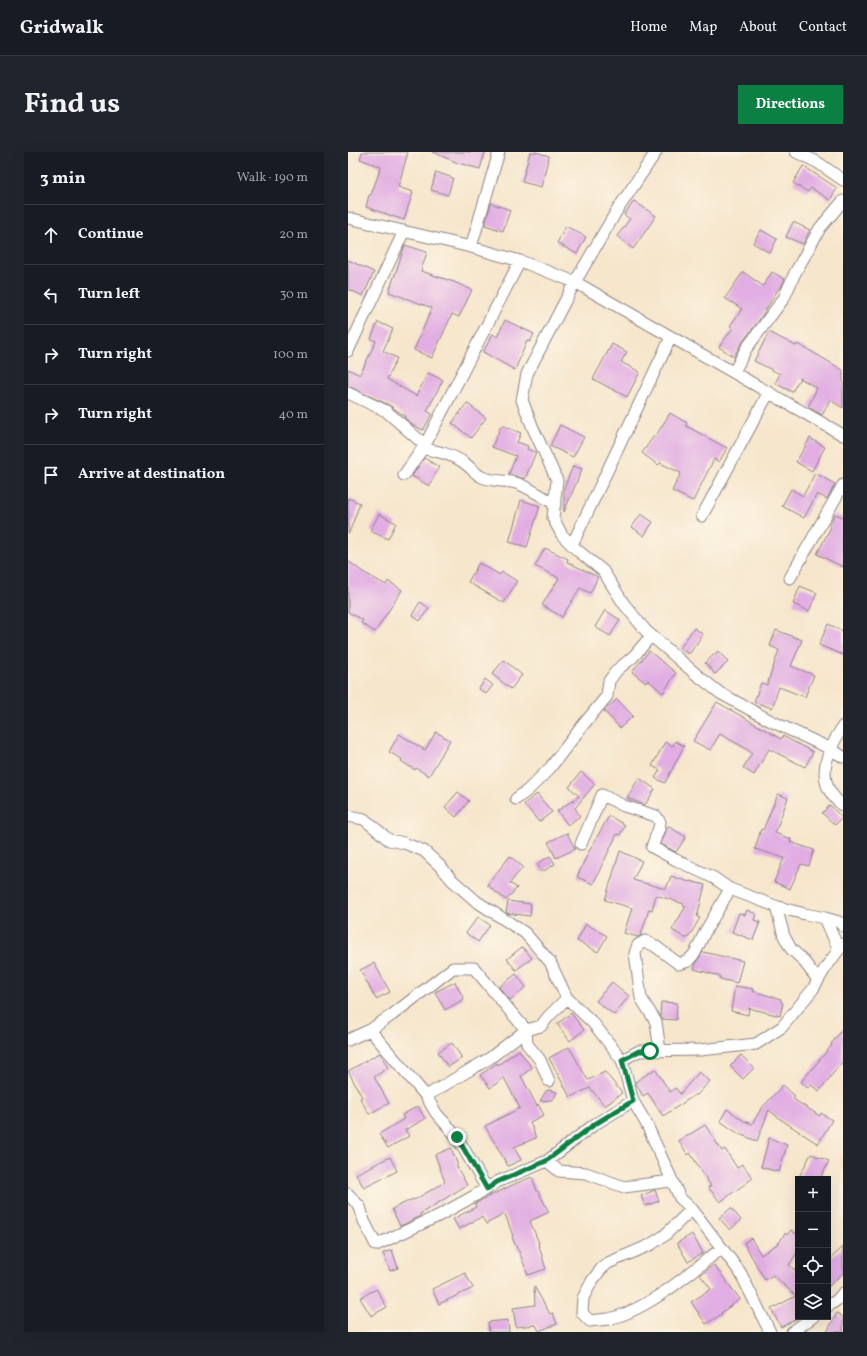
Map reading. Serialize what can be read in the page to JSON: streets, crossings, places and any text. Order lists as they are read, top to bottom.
{
  "page": {
    "header": "Gridwalk",
    "nav": [
      "Home",
      "Map",
      "About",
      "Contact"
    ],
    "title": "Find us",
    "buttons": "Directions",
    "heading": ["3 min", "Walk · 190 m"],
    "list": [
      ["Continue", "20 m"],
      ["Turn left", "30 m"],
      ["Turn right", "100 m"],
      ["Turn right", "40 m"],
      "Arrive at destination"
    ],
    "map_buttons": ["+", "−"]
  }
}
